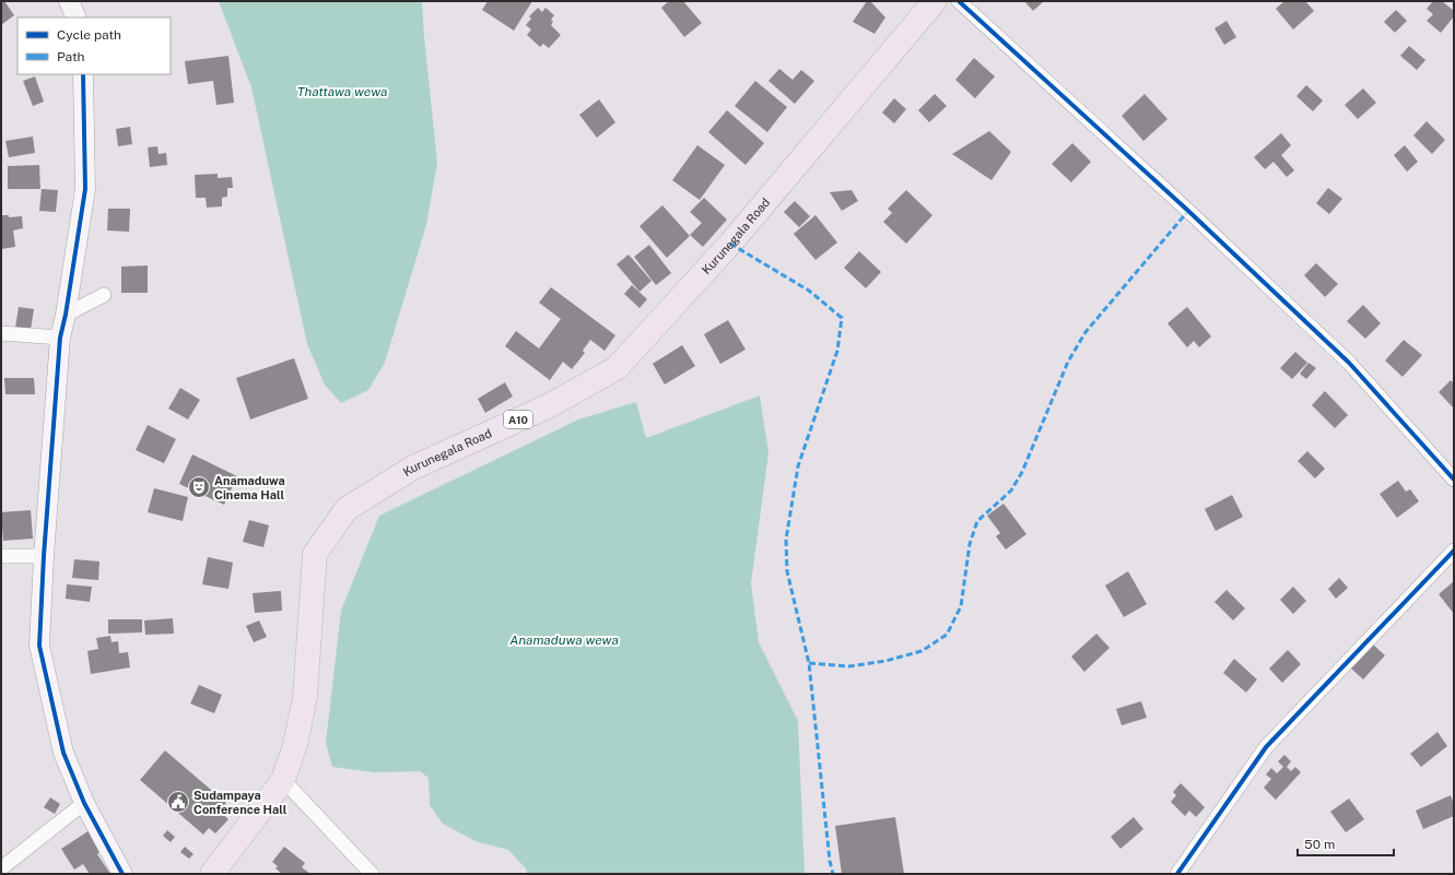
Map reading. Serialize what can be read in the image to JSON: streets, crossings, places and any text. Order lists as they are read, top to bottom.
{
  "streets": {
    "highway": ["Kurunegala Road", "A10"]
  },
  "water": ["Thattawa wewa", "Anamaduwa wewa"],
  "places": {
    "theatre": ["Anamaduwa Cinema Hall"],
    "public building": ["Sudampaya Conference Hall"]
  },
  "legend": ["Cycle path", "Path"],
  "scale_bar": "50 m"
}
